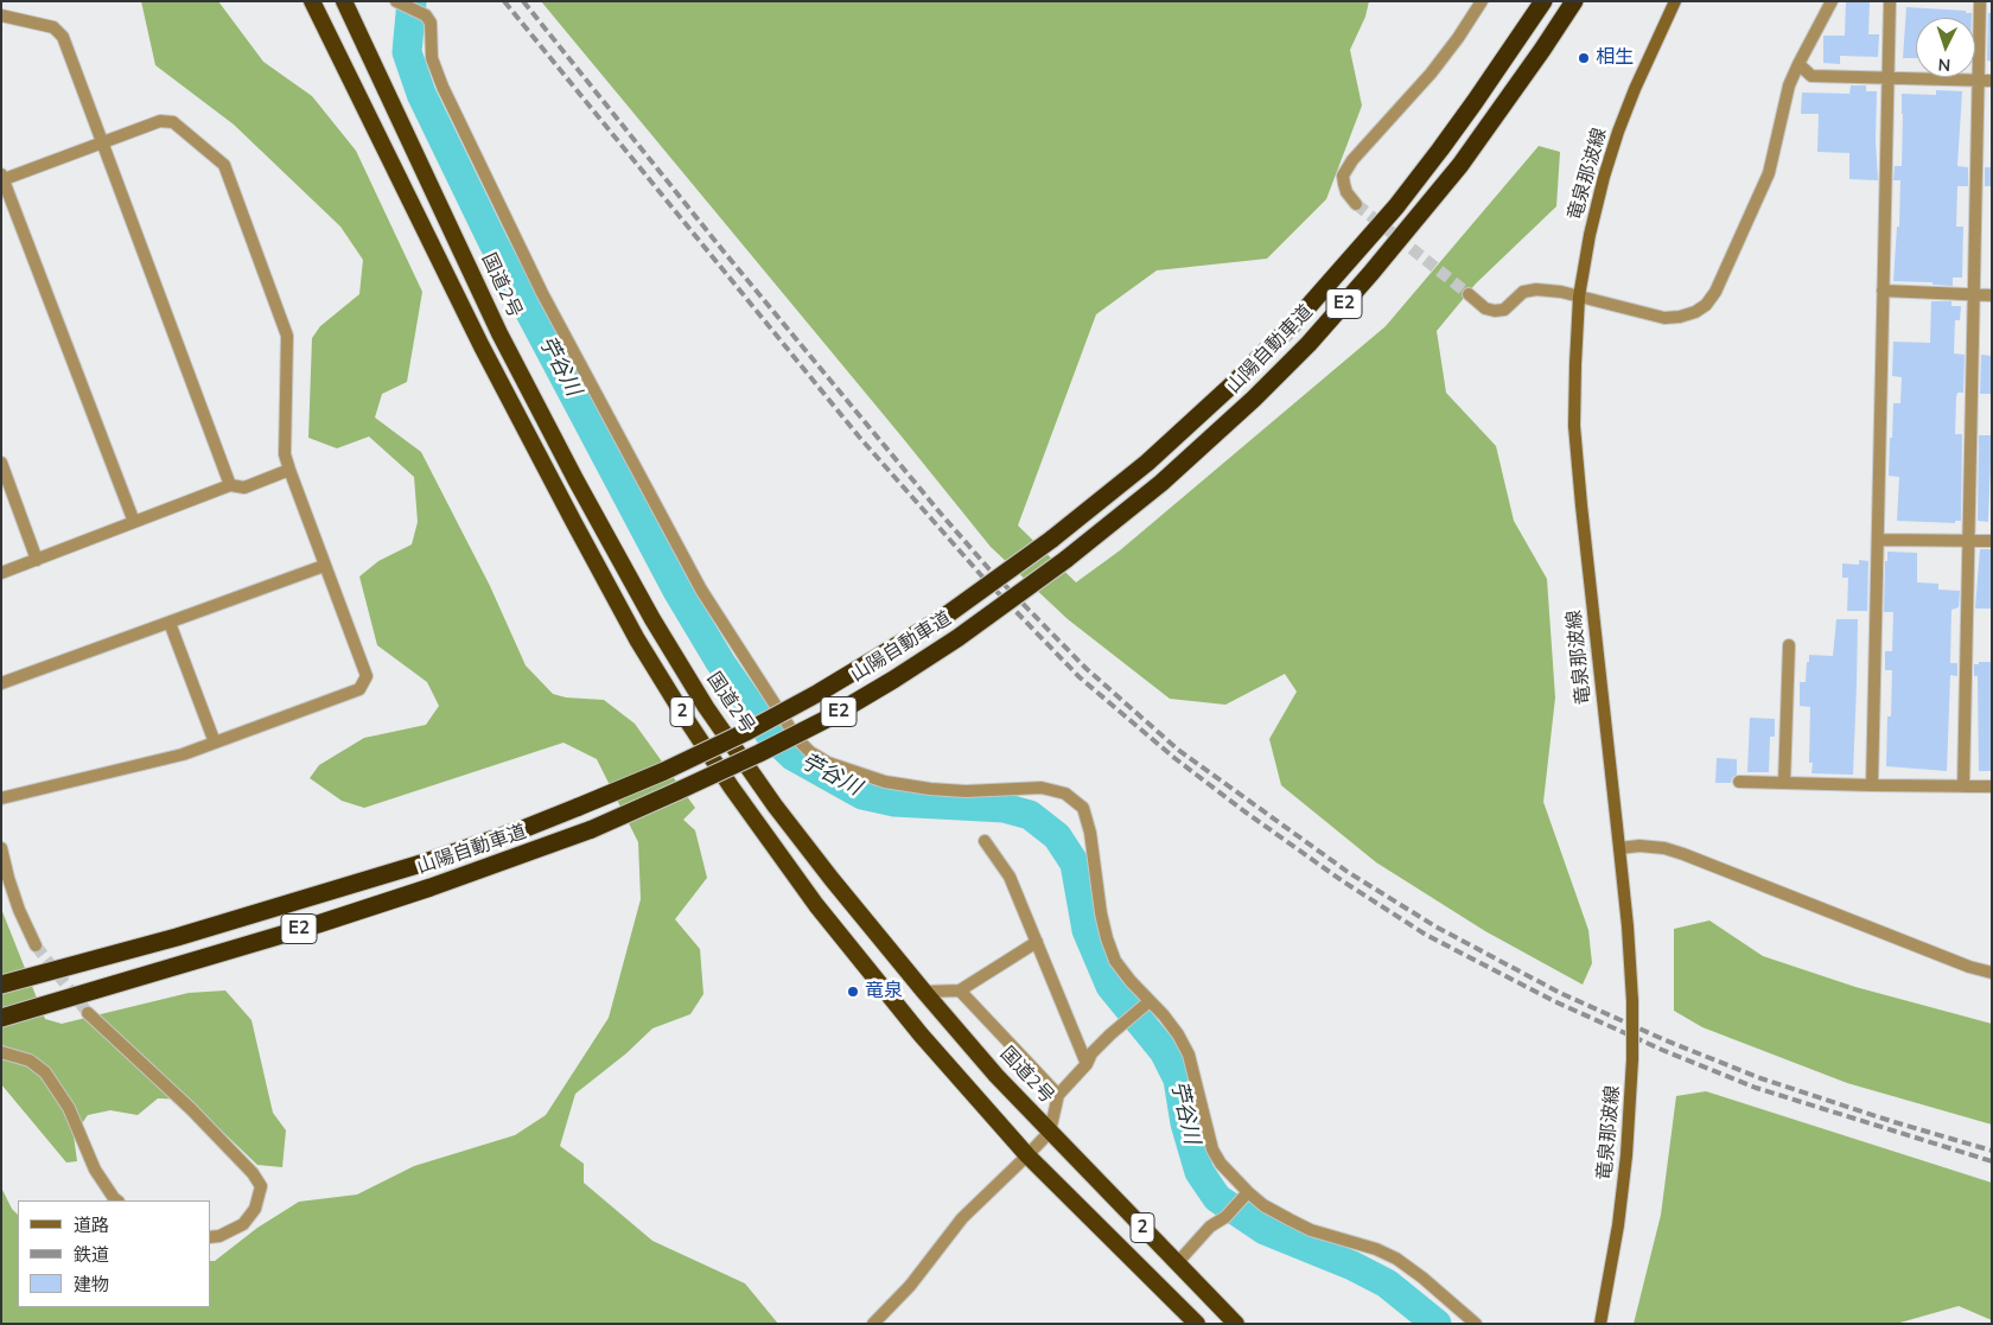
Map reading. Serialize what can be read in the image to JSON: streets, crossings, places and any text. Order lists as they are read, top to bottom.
{
  "streets": {
    "highway": [
      "国道2号",
      "E2",
      "山陽自動車道",
      "2"
    ],
    "main road": ["竜泉那波線"]
  },
  "water": ["苧谷川"],
  "places": ["相生", "竜泉"],
  "legend": ["道路", "鉄道", "建物"],
  "north": "bottom"
}
